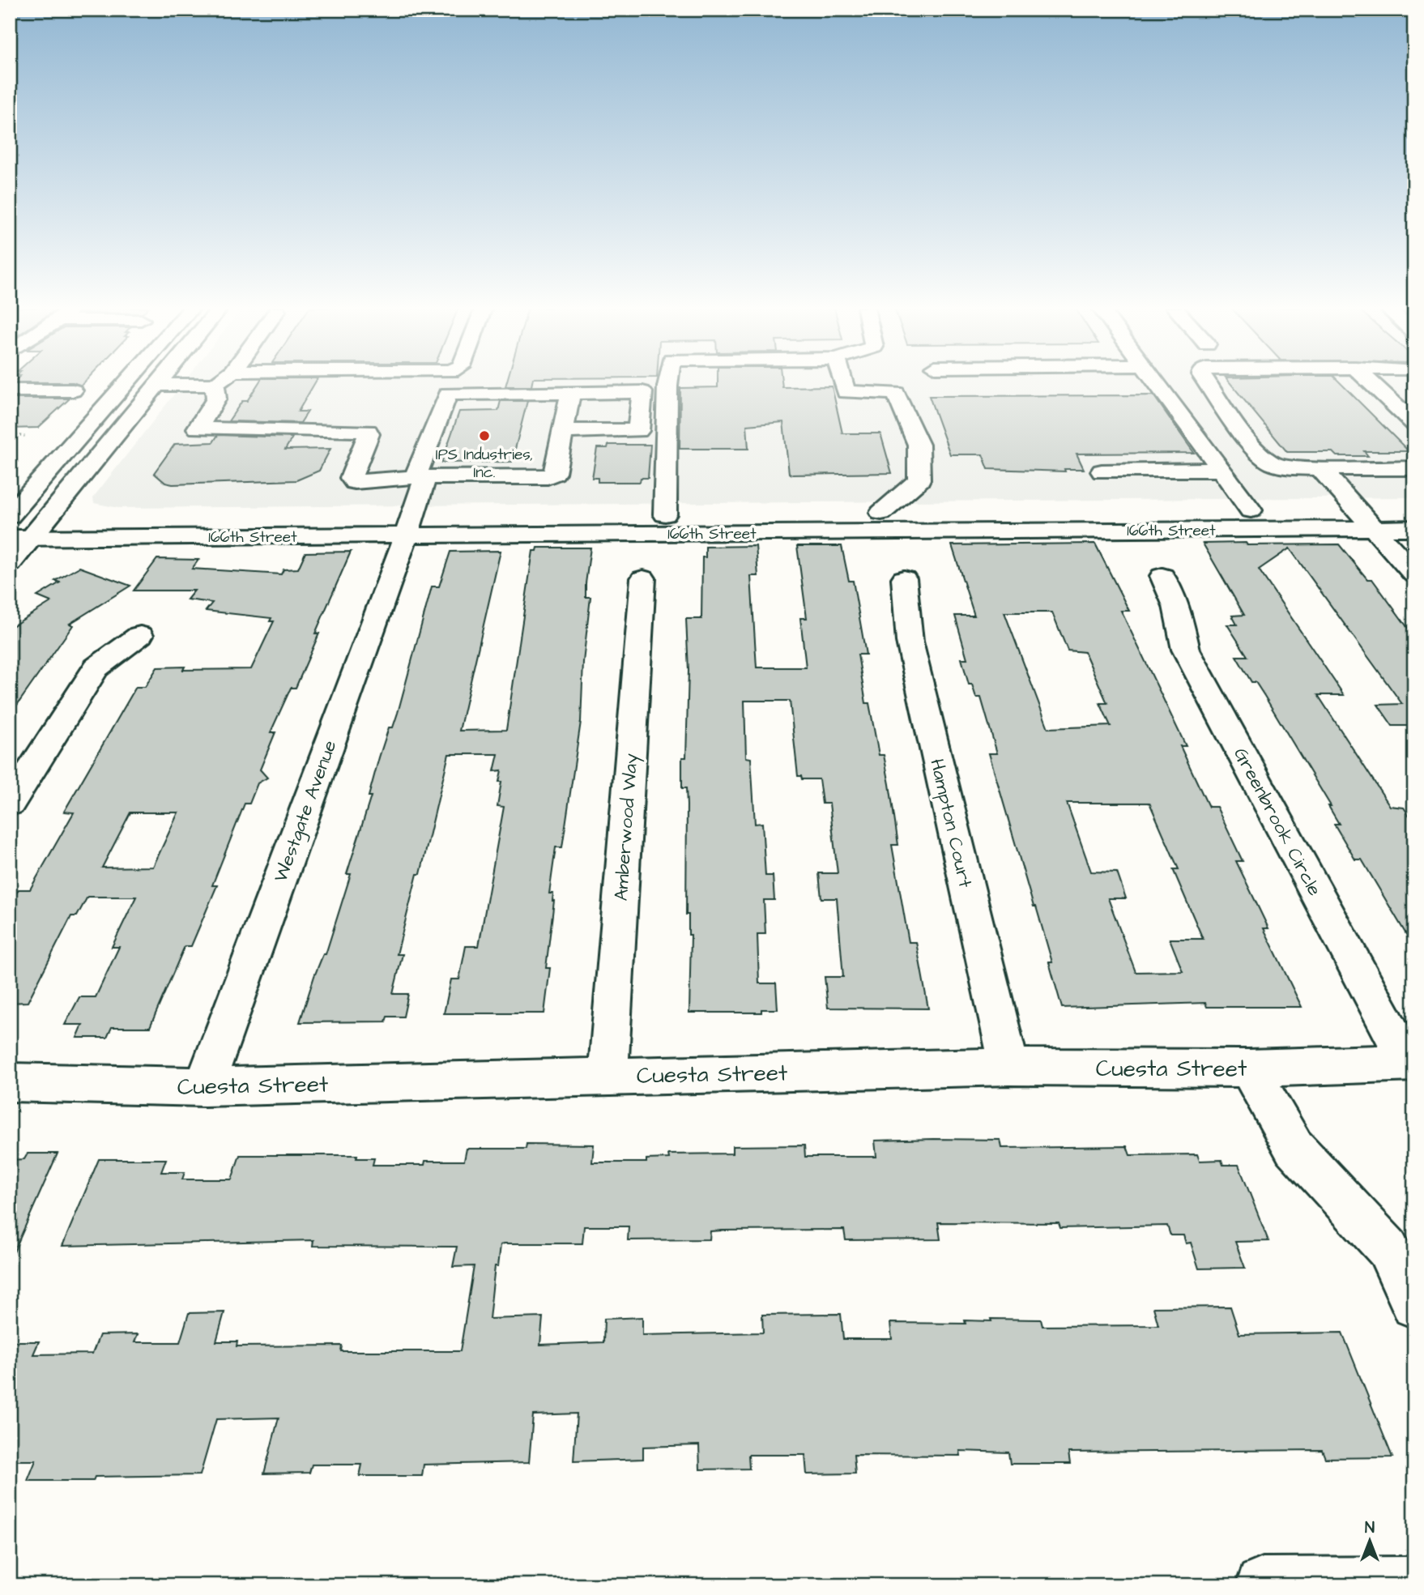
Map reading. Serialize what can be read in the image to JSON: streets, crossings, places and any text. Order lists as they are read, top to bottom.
{
  "streets": {
    "street": [
      "166th Street",
      "Westgate Avenue",
      "Greenbrook Circle",
      "Hampton Court",
      "Amberwood Way",
      "Cuesta Street"
    ]
  },
  "crossings": [
    ["166th Street", "Westgate Avenue"],
    ["Westgate Avenue", "Cuesta Street"],
    ["Greenbrook Circle", "Cuesta Street"],
    ["Hampton Court", "Cuesta Street"],
    ["Amberwood Way", "Cuesta Street"]
  ],
  "places": ["IPS Industries, Inc."],
  "north": "top"
}
